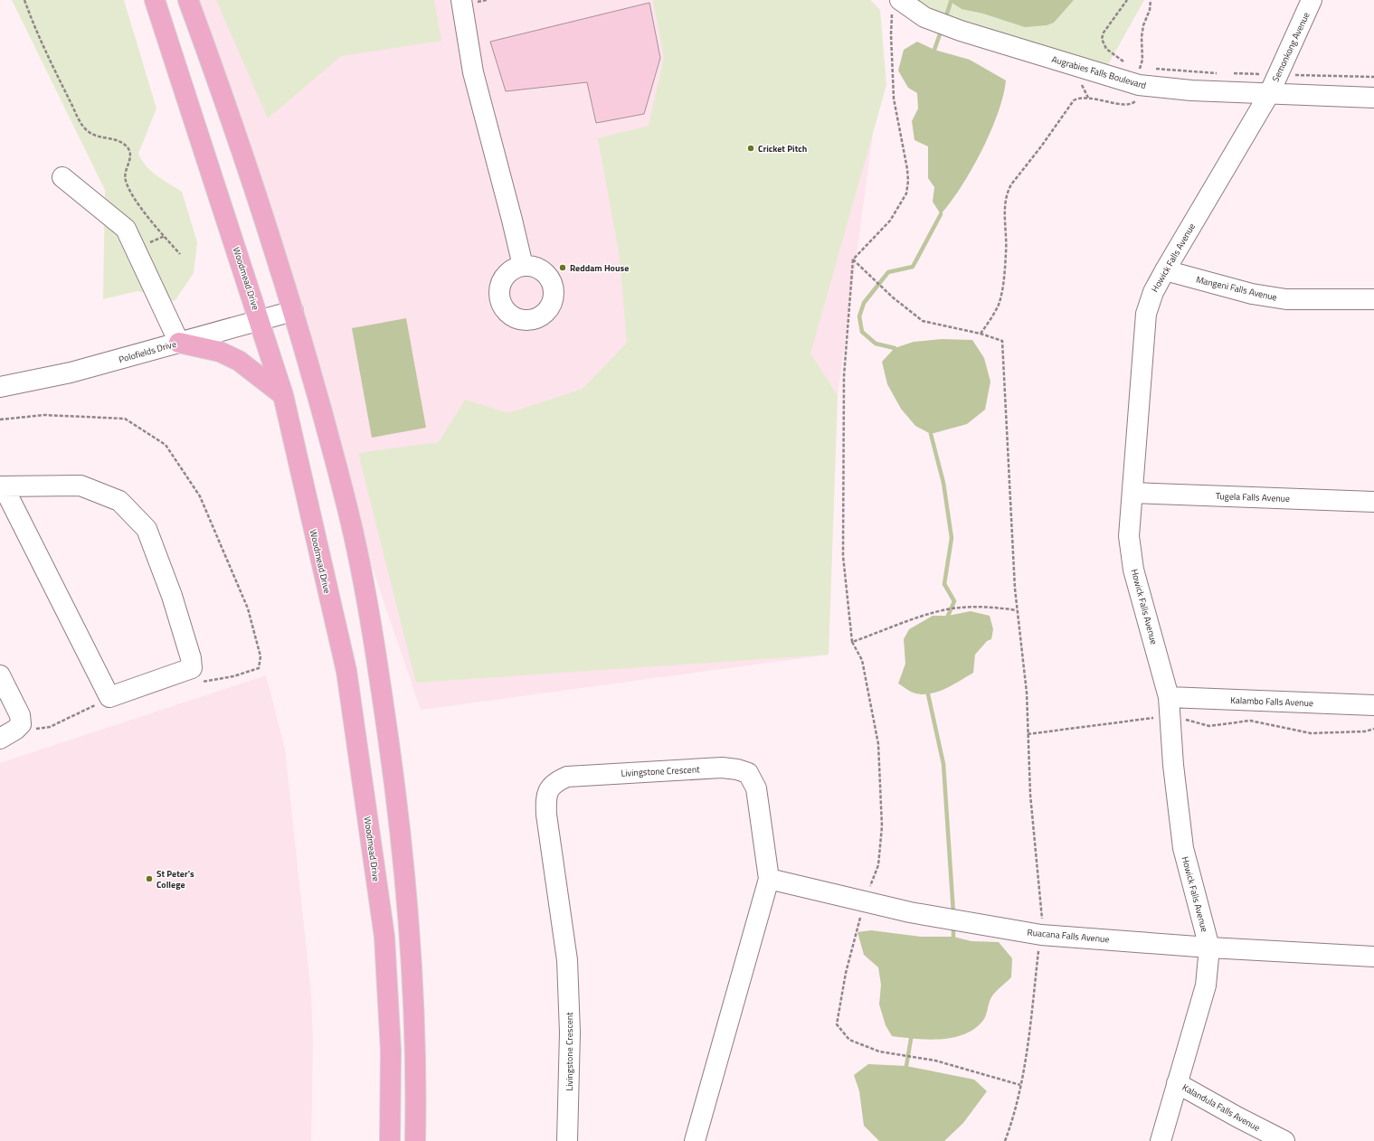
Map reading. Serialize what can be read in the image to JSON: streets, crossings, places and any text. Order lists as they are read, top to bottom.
{
  "streets": {
    "main road": ["Woodmead Drive"],
    "street": [
      "Semonkong Avenue",
      "Augrabies Falls Boulevard",
      "Howick Falls Avenue",
      "Mangeni Falls Avenue",
      "Polofields Drive",
      "Tugela Falls Avenue",
      "Kalambo Falls Avenue",
      "Livingstone Crescent",
      "Ruacana Falls Avenue",
      "Kalandula Falls Avenue"
    ]
  },
  "crossings": [
    ["Semonkong Avenue", "Augrabies Falls Boulevard"],
    ["Semonkong Avenue", "Howick Falls Avenue"],
    ["Augrabies Falls Boulevard", "Howick Falls Avenue"],
    ["Howick Falls Avenue", "Mangeni Falls Avenue"],
    ["Howick Falls Avenue", "Tugela Falls Avenue"],
    ["Howick Falls Avenue", "Kalambo Falls Avenue"],
    ["Howick Falls Avenue", "Ruacana Falls Avenue"],
    ["Howick Falls Avenue", "Kalandula Falls Avenue"],
    ["Woodmead Drive", "Polofields Drive"],
    ["Livingstone Crescent", "Ruacana Falls Avenue"]
  ],
  "places": ["Cricket Pitch", "Reddam House", "St Peter's College"]
}
